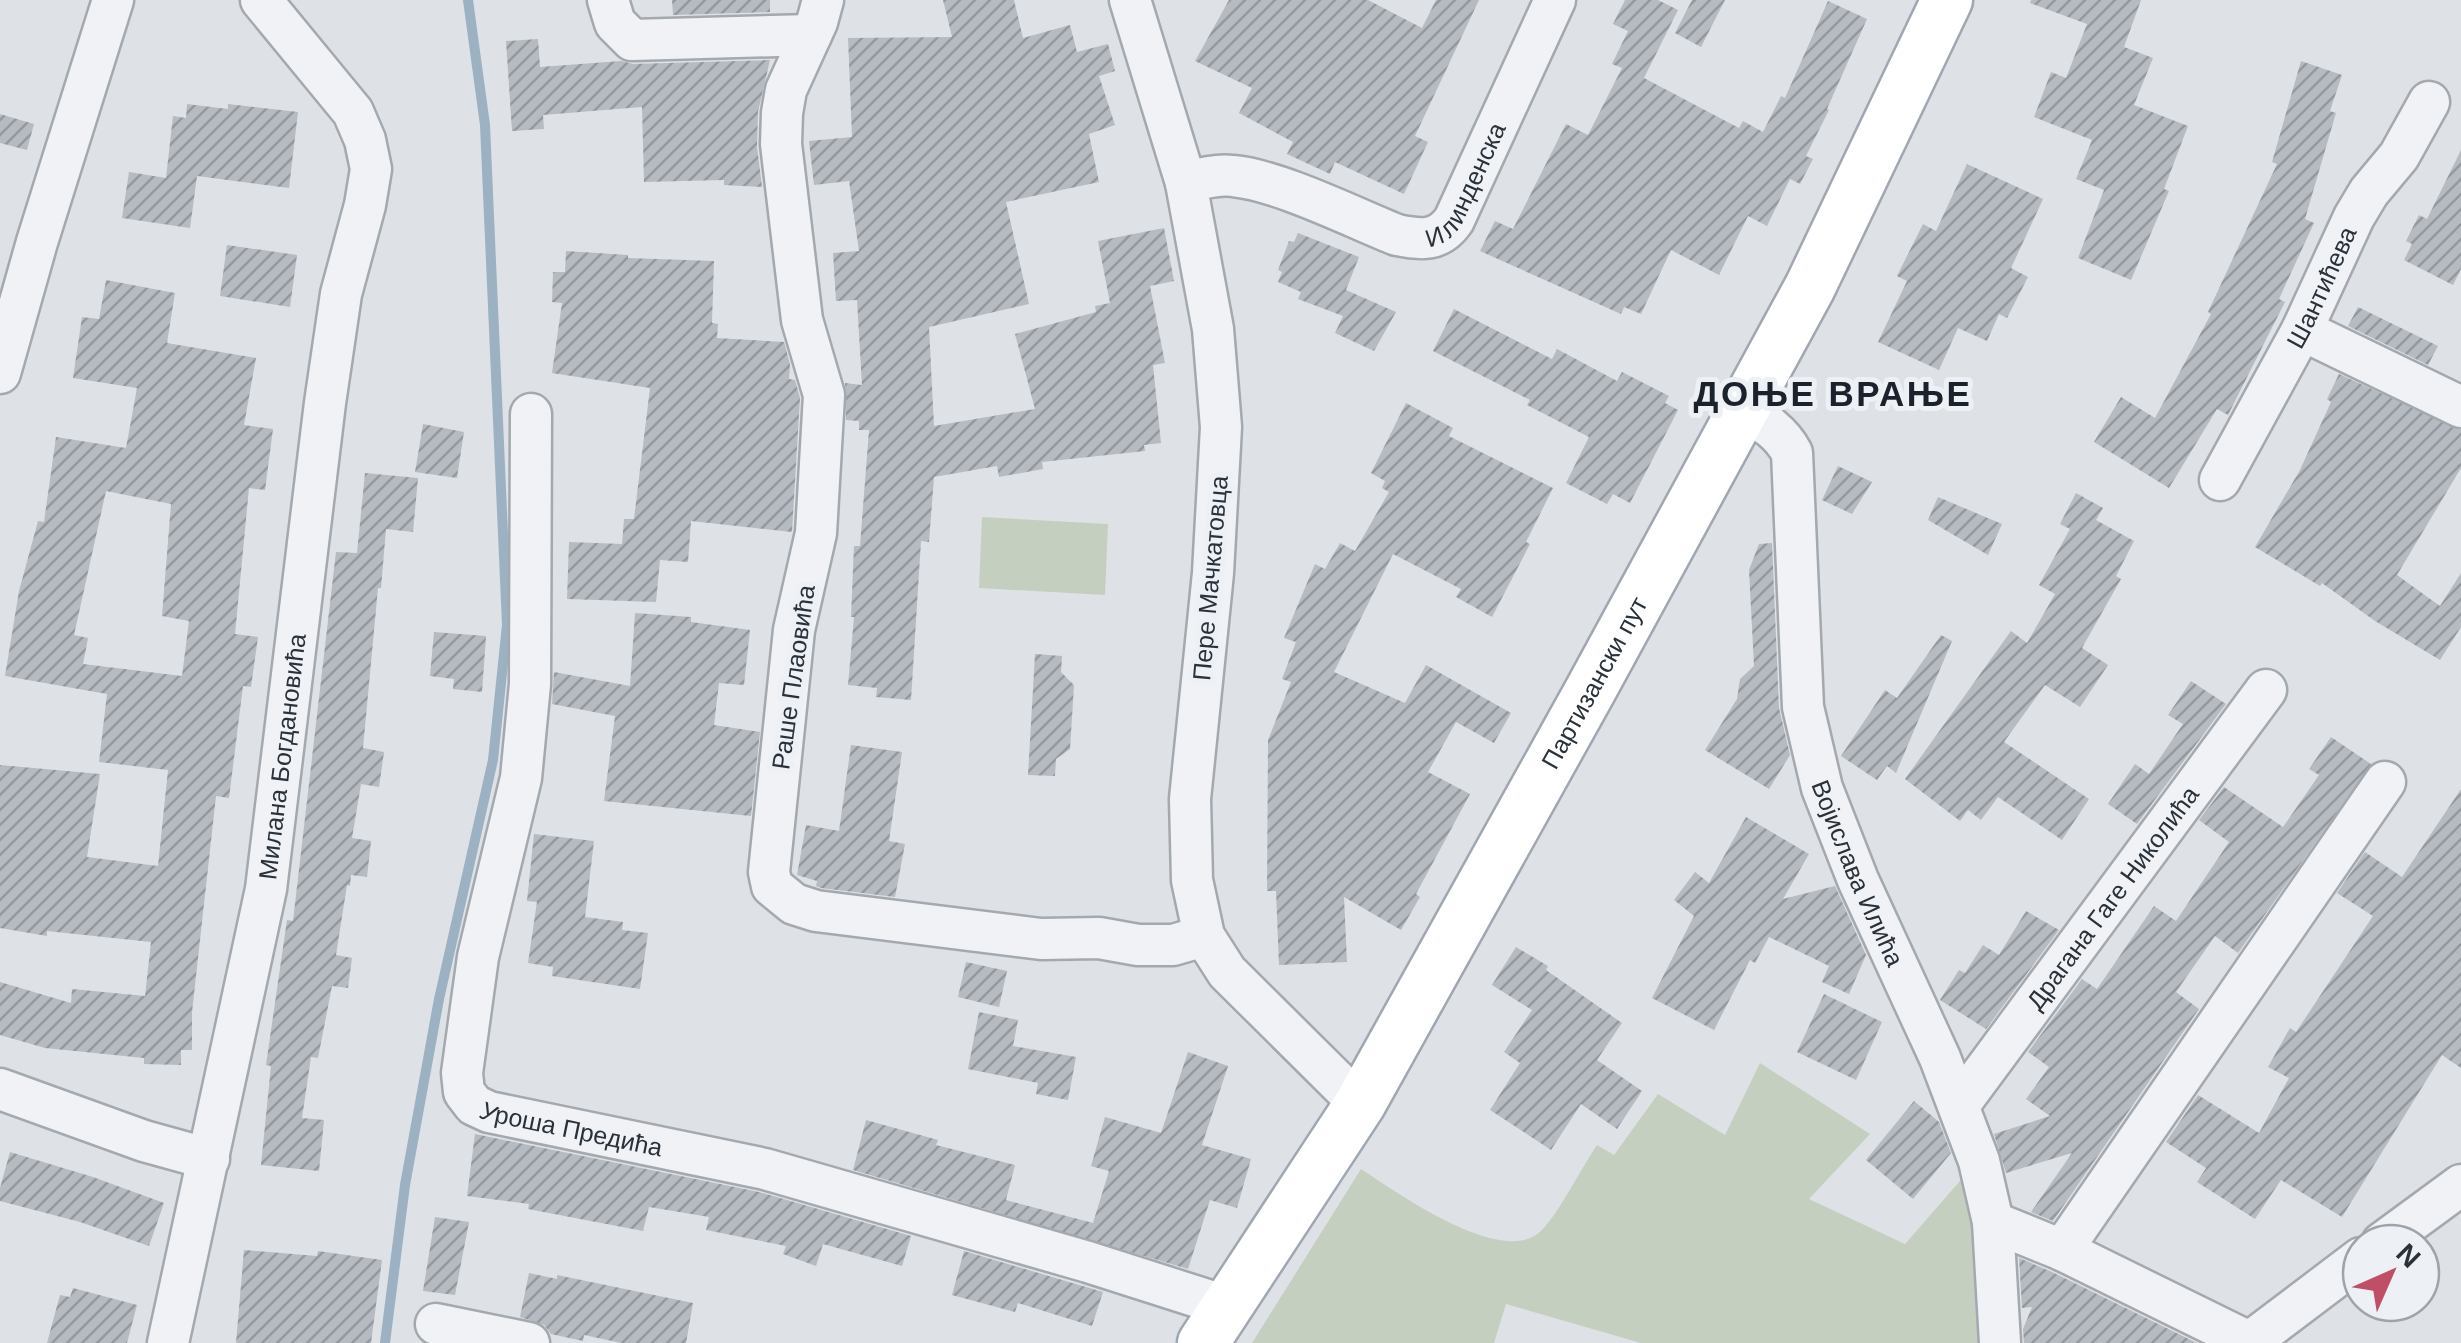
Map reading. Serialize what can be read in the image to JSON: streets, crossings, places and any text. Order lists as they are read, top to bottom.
{
  "streets": {
    "main road": ["Партизански пут"],
    "street": [
      "Илинденска",
      "Шантићева",
      "Пере Мачкатовца",
      "Раше Плаовића",
      "Милана Богдановића",
      "Војислава Илића",
      "Драгана Гаге Николића",
      "Уроша Предића"
    ]
  },
  "crossings": [
    ["Илинденска", "Пере Мачкатовца"],
    ["Пере Мачкатовца", "Раше Плаовића"],
    ["Пере Мачкатовца", "Партизански пут"],
    ["Партизански пут", "Војислава Илића"],
    ["Партизански пут", "Уроша Предића"],
    ["Војислава Илића", "Драгана Гаге Николића"]
  ],
  "districts": ["ДОЊЕ ВРАЊЕ"],
  "north": "top right"
}
